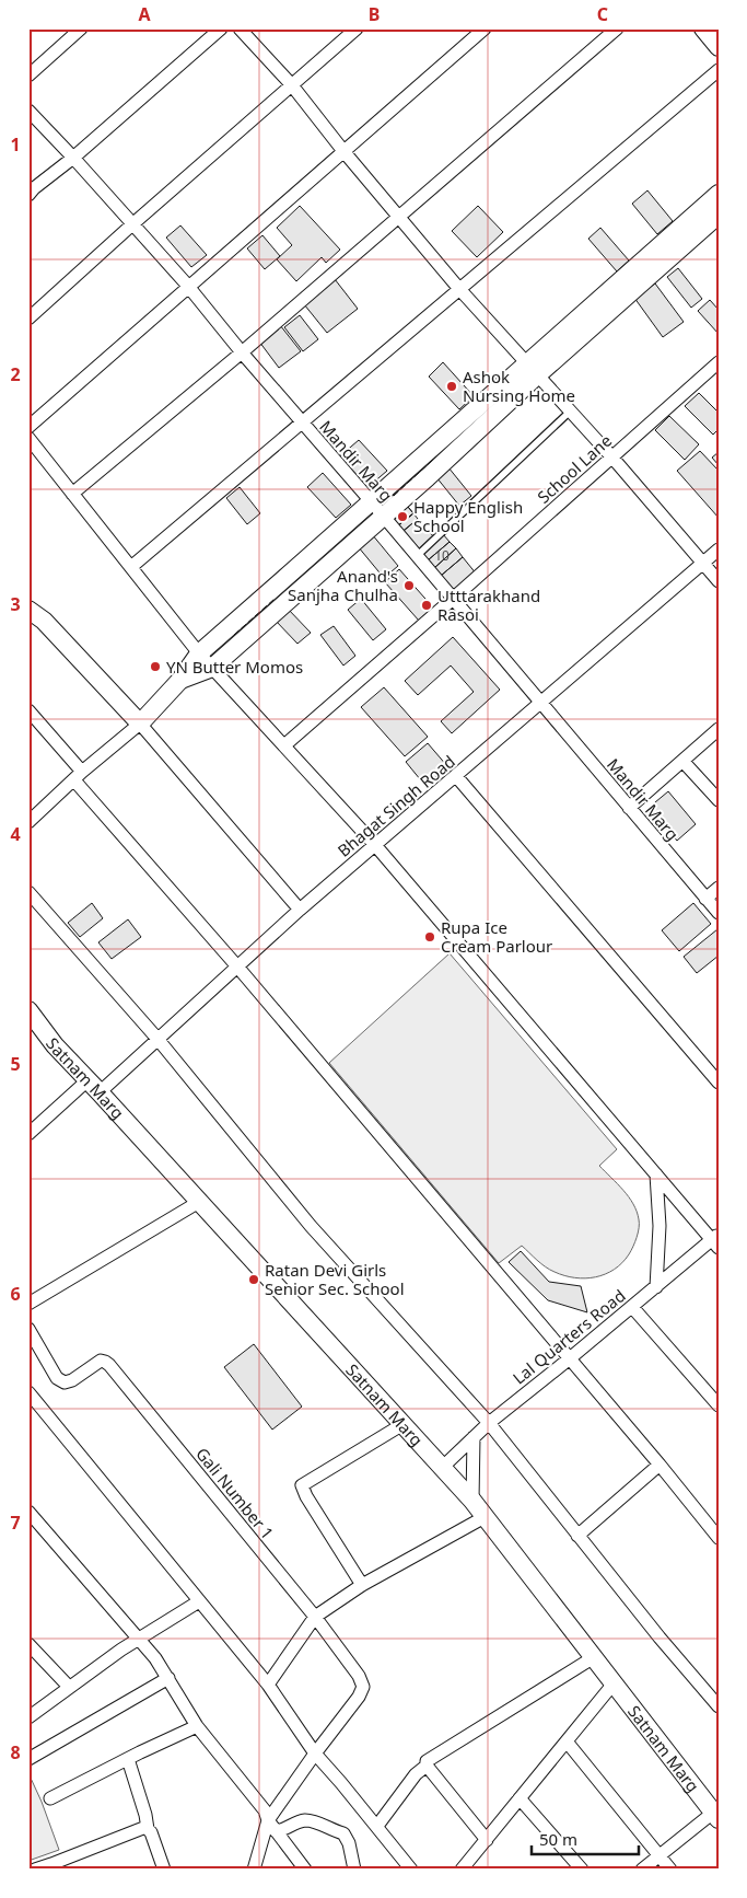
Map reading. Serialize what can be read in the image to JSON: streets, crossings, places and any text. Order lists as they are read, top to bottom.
{
  "streets": {
    "street": [
      "Mandir Marg",
      "School Lane",
      "Bhagat Singh Road",
      "Satnam Marg",
      "Lal Quarters Road",
      "Gali Number 1"
    ]
  },
  "crossings": [
    ["Mandir Marg", "School Lane"],
    ["Mandir Marg", "Bhagat Singh Road"],
    ["Bhagat Singh Road", "Satnam Marg"],
    ["Satnam Marg", "Lal Quarters Road"]
  ],
  "places": [
    "Ashok Nursing Home",
    "Happy English School",
    "Anand's Sanjha Chulha",
    "Utttarakhand Rasoi",
    "YN Butter Momos",
    "Rupa Ice Cream Parlour",
    "Ratan Devi Girls Senior Sec. School"
  ],
  "house_numbers": ["10"],
  "scale_bar": "50 m",
  "grid": {
    "columns": ["A", "B", "C"],
    "rows": [
      "1",
      "2",
      "3",
      "4",
      "5",
      "6",
      "7",
      "8"
    ]
  }
}
